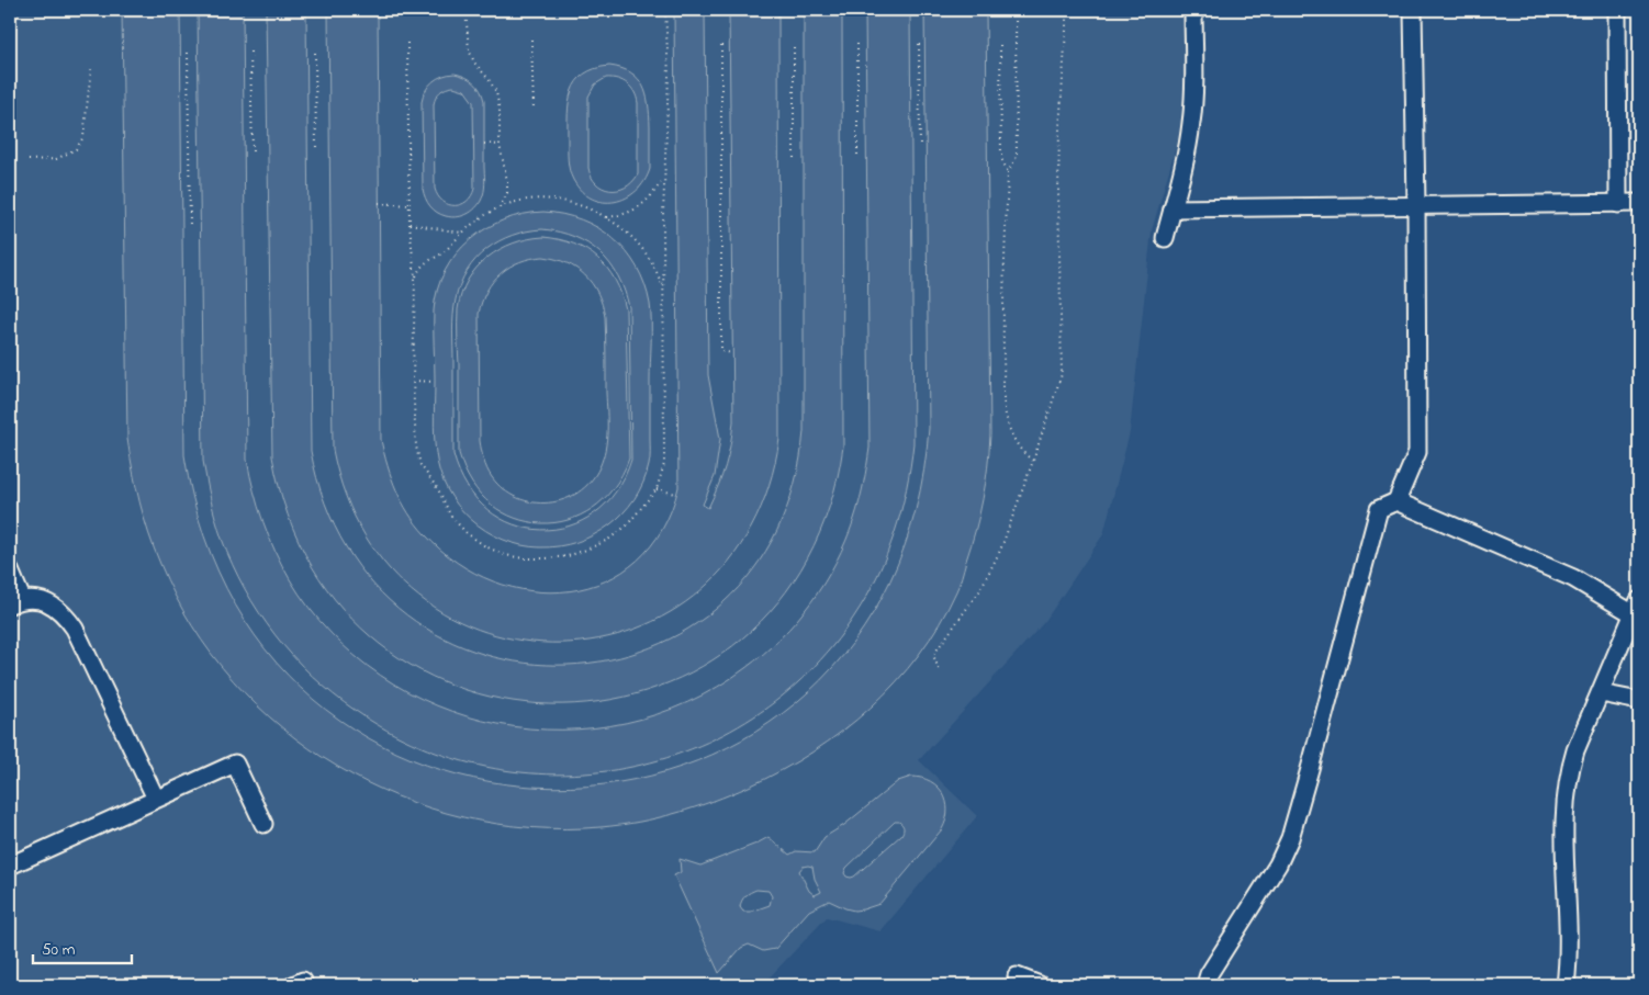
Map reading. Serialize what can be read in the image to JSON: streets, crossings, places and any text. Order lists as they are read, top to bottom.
{
  "scale_bar": "50 m"
}
